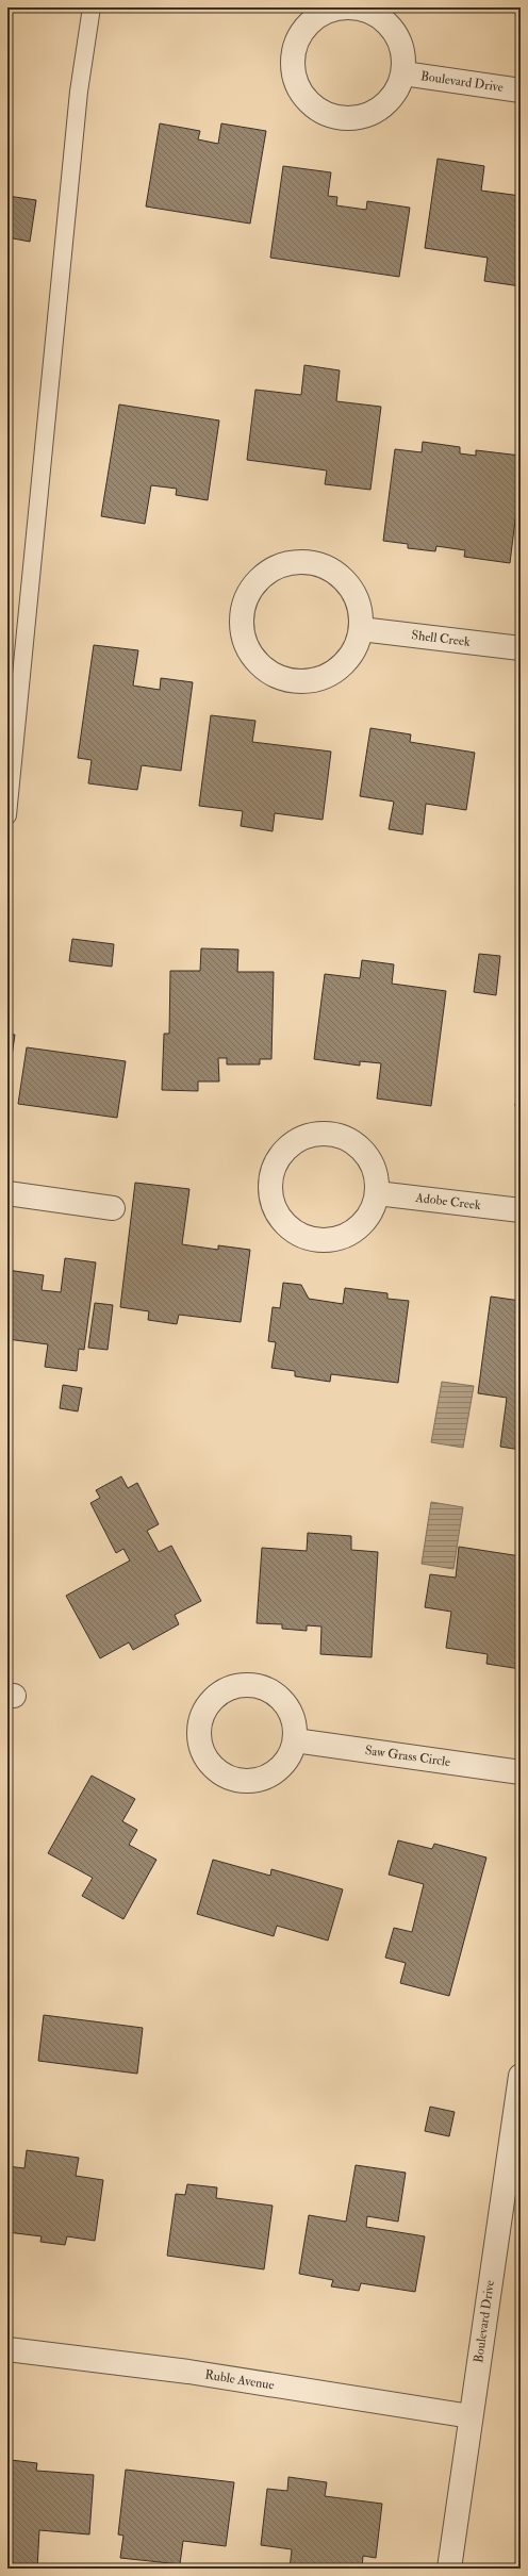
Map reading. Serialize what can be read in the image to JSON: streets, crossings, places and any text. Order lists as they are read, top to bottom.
{
  "streets": {
    "street": [
      "Boulevard Drive",
      "Shell Creek",
      "Adobe Creek",
      "Saw Grass Circle",
      "Ruble Avenue"
    ]
  },
  "crossings": [
    ["Boulevard Drive", "Ruble Avenue"]
  ]
}
